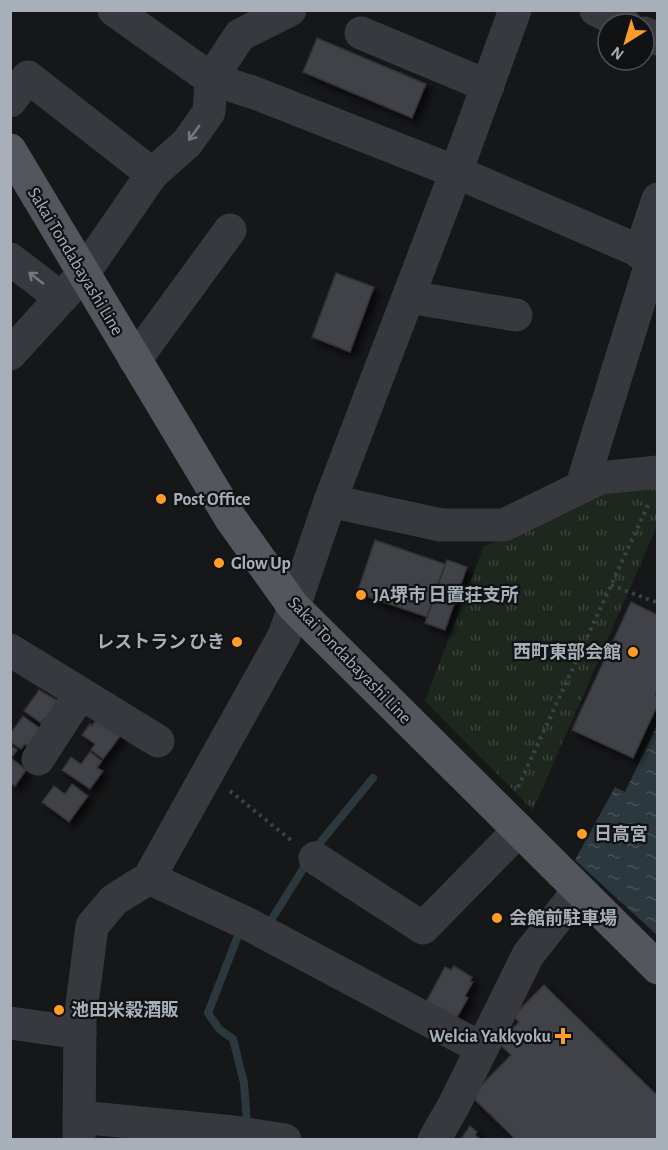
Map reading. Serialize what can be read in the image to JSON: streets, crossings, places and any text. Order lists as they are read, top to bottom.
{
  "streets": {
    "main road": ["Sakai Tondabayashi Line"]
  },
  "places": {
    "other": [
      "Post Office",
      "Glow Up",
      "JA堺市 日置荘支所",
      "レストラン ひき",
      "西町東部会館",
      "日高宮",
      "会館前駐車場",
      "池田米穀酒販"
    ],
    "health": ["Welcia Yakkyoku"]
  },
  "north": "bottom left"
}
